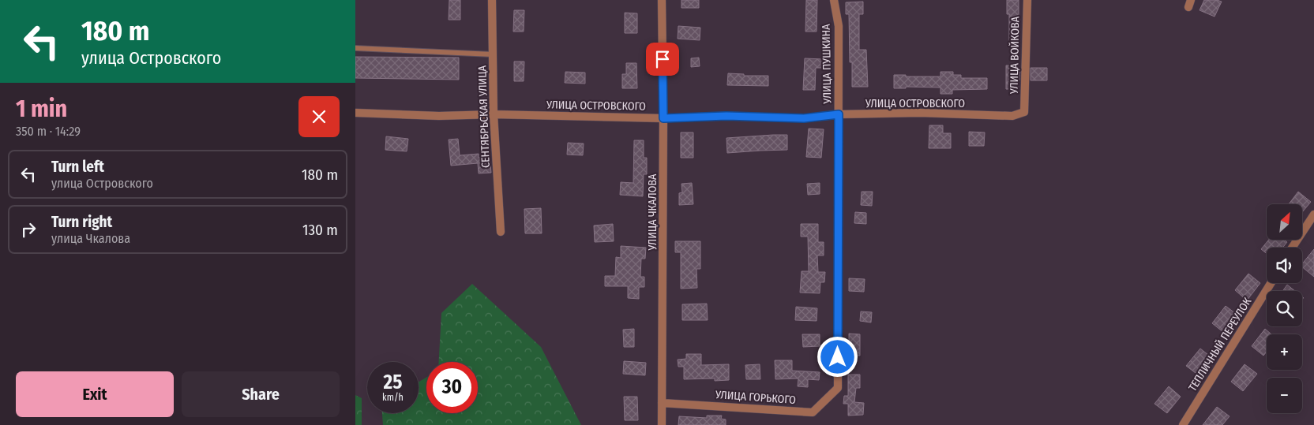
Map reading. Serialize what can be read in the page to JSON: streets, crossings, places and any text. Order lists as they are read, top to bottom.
{
  "streets": {
    "street": [
      "УЛИЦА ВОЙКОВА",
      "УЛИЦА ПУШКИНА",
      "УЛИЦА ОСТРОВСКОГО",
      "СЕНТЯБРЬСКАЯ УЛИЦА",
      "УЛИЦА ЧКАЛОВА",
      "ТЕПЛИЧНЫЙ ПЕРЕУЛОК",
      "УЛИЦА ГОРЬКОГО"
    ]
  },
  "crossings": [
    ["УЛИЦА ВОЙКОВА", "УЛИЦА ОСТРОВСКОГО"],
    ["УЛИЦА ПУШКИНА", "УЛИЦА ОСТРОВСКОГО"],
    ["УЛИЦА ПУШКИНА", "УЛИЦА ГОРЬКОГО"],
    ["УЛИЦА ОСТРОВСКОГО", "СЕНТЯБРЬСКАЯ УЛИЦА"],
    ["УЛИЦА ОСТРОВСКОГО", "УЛИЦА ЧКАЛОВА"],
    ["УЛИЦА ЧКАЛОВА", "УЛИЦА ГОРЬКОГО"]
  ],
  "north": "top right",
  "page": {
    "turn": ["180 m", "улица Островского"],
    "heading": ["1 min", "350 m · 14:29"],
    "list": [
      {
        "name": "Turn left",
        "note": "улица Островского",
        "value": "180 m"
      },
      {
        "name": "Turn right",
        "note": "улица Чкалова",
        "value": "130 m"
      }
    ],
    "map_buttons": ["+", "−"],
    "speed": "25 km/h",
    "limit": "30",
    "buttons": ["Exit", "Share"]
  }
}
